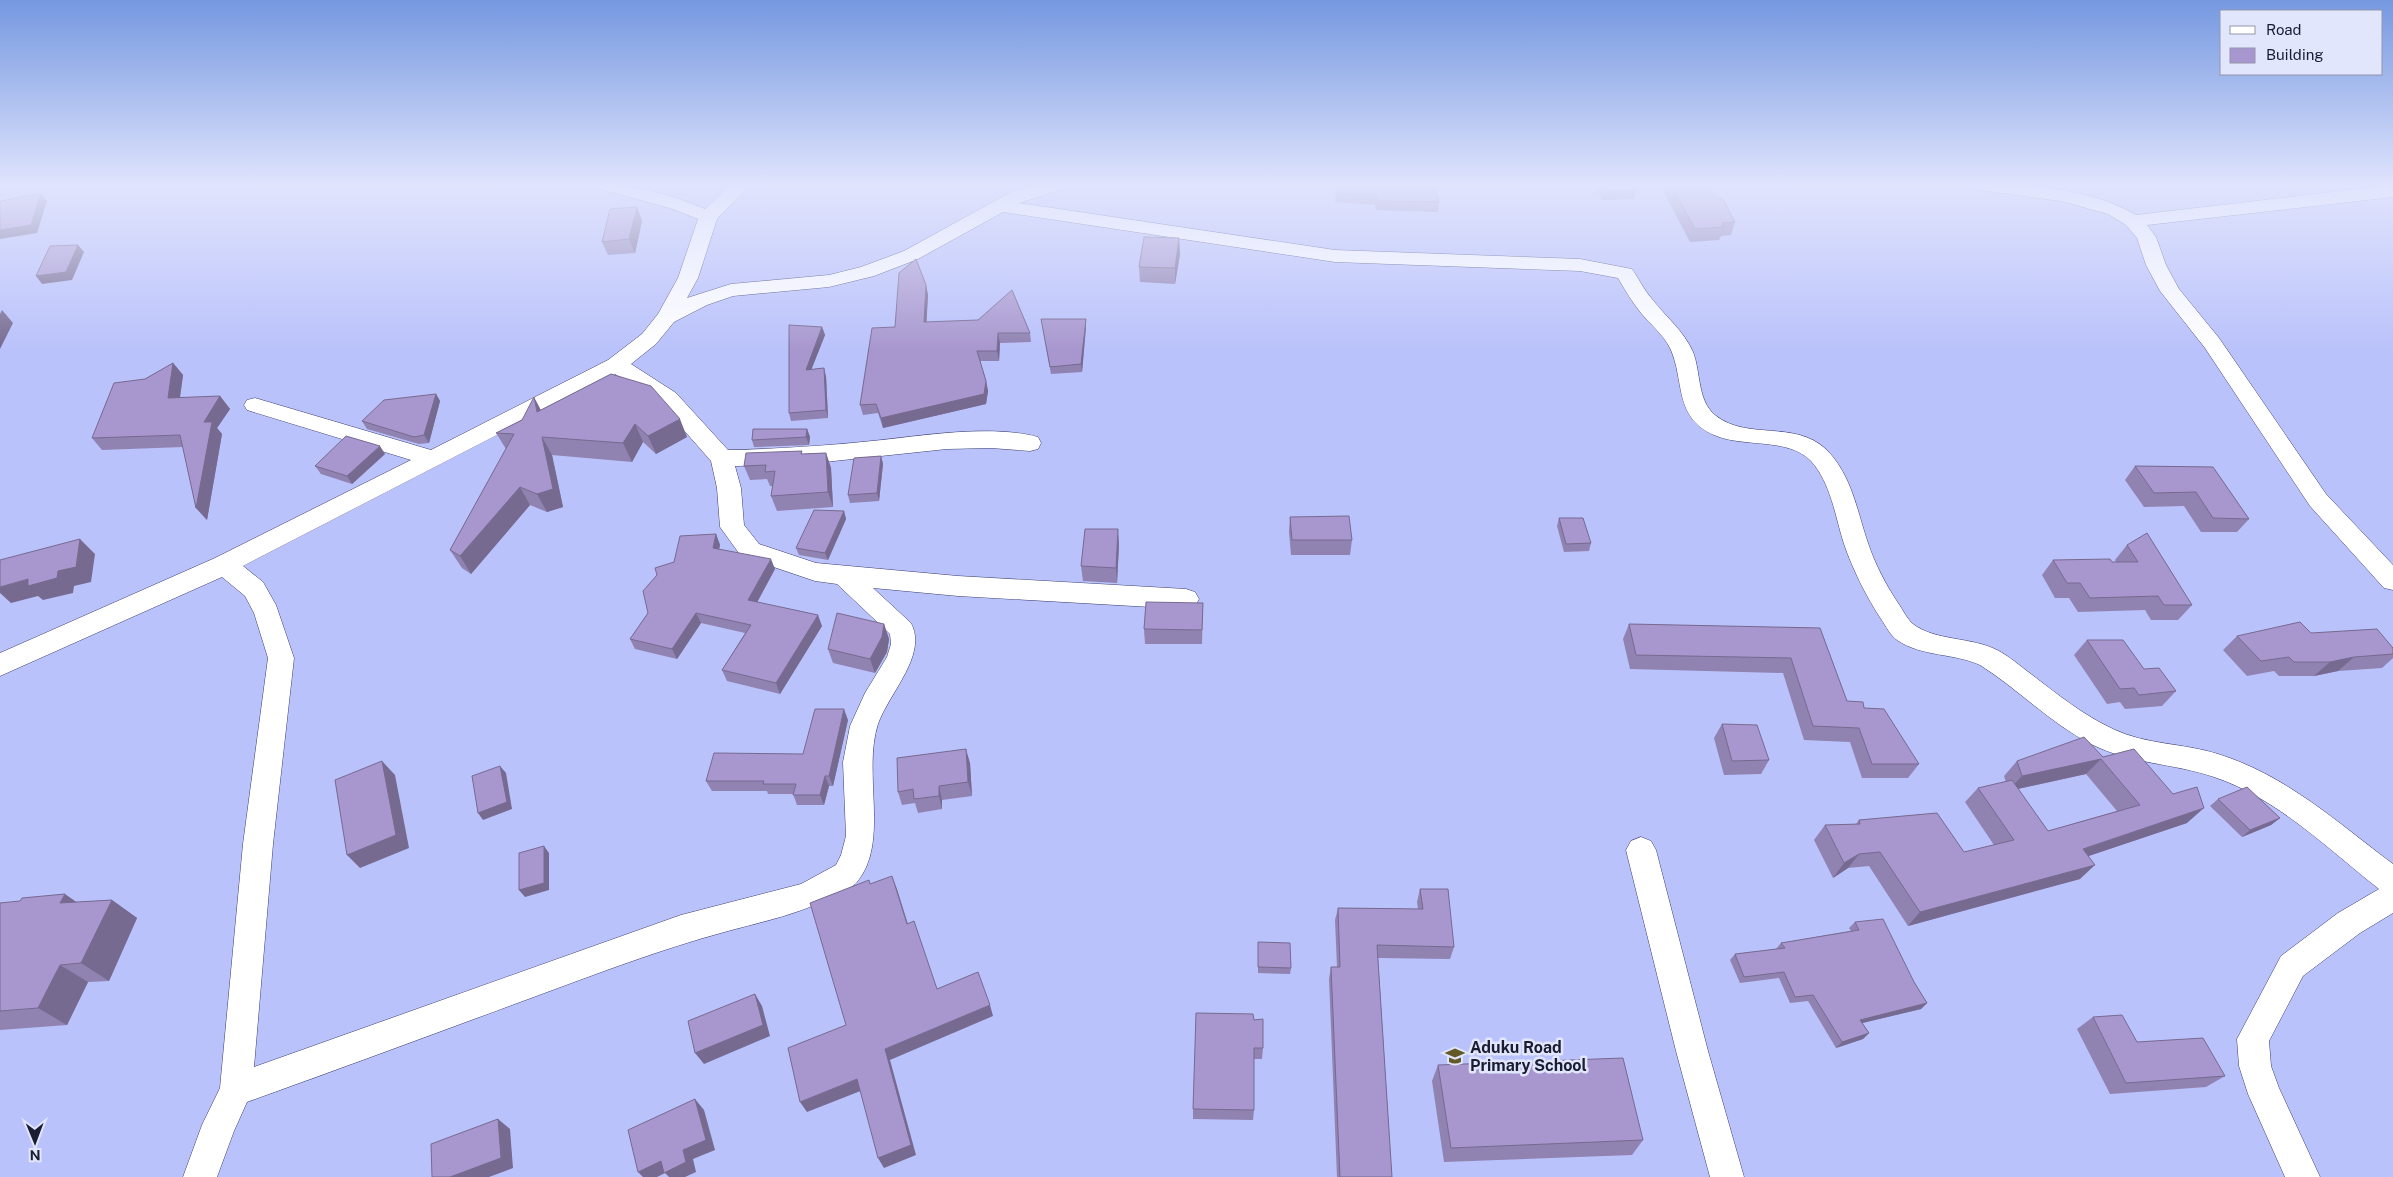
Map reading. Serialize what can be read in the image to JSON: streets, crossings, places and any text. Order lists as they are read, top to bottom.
{
  "places": {
    "school or university": ["Aduku Road Primary School"]
  },
  "legend": ["Road", "Building"],
  "north": "bottom"
}
